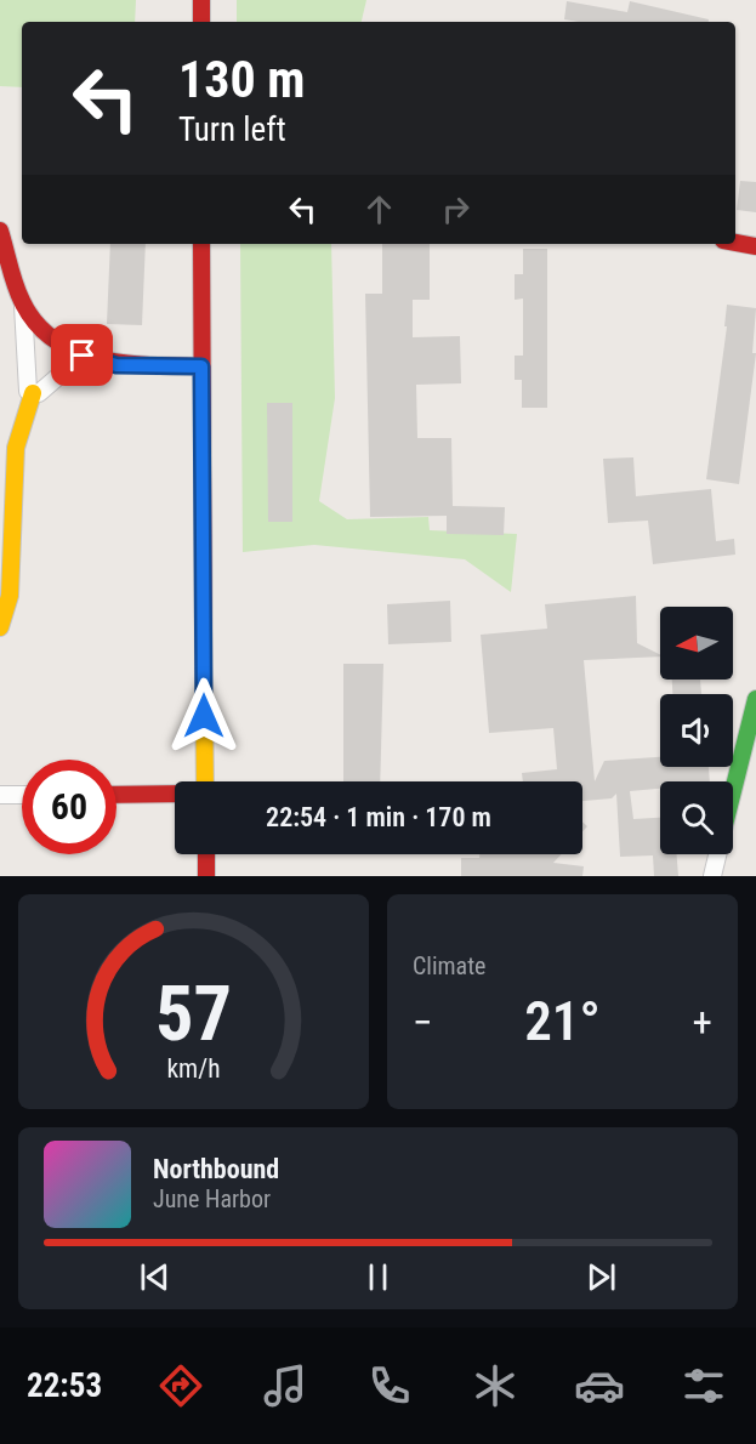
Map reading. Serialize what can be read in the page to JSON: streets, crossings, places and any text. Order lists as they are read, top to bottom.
{
  "north": "left",
  "page": {
    "turn": ["130 m", "Turn left"],
    "limit": "60",
    "trip": "22:54 · 1 min · 170 m",
    "tile": "Climate",
    "heat": ["−", "21°", "+"],
    "song": ["Northbound", "June Harbor"],
    "tabs": "22:53",
    "gauge": ["57", "km/h"]
  }
}
